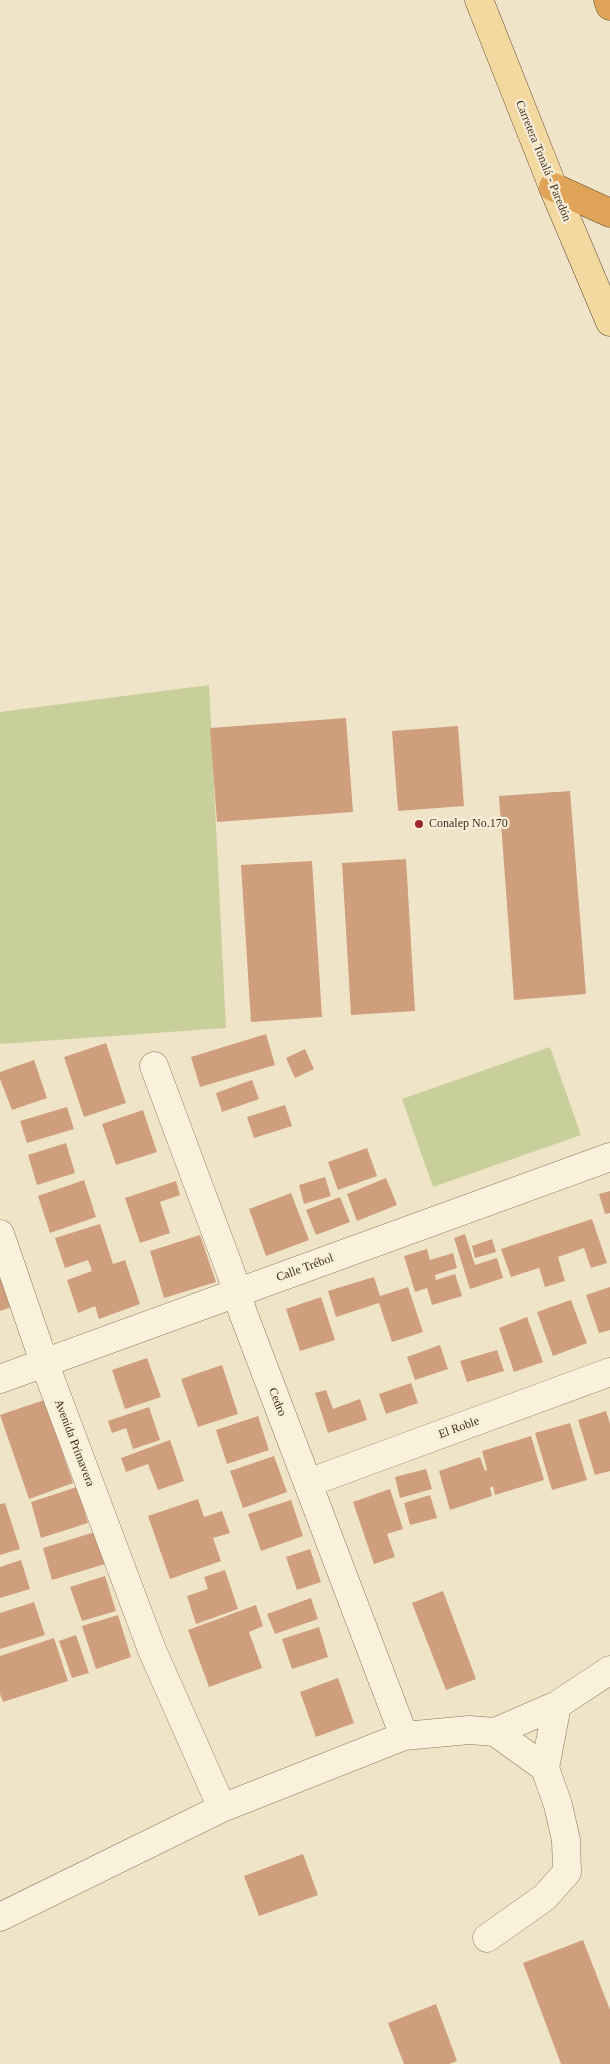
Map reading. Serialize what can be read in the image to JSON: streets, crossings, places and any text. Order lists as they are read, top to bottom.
{
  "streets": {
    "main road": ["Carretera Tonalá - Paredón"],
    "street": [
      "Calle Trébol",
      "Cedro",
      "El Roble",
      "Avenida Primavera"
    ]
  },
  "crossings": [
    ["Calle Trébol", "Cedro"],
    ["Calle Trébol", "Avenida Primavera"],
    ["Cedro", "El Roble"]
  ],
  "places": ["Conalep No.170"]
}
